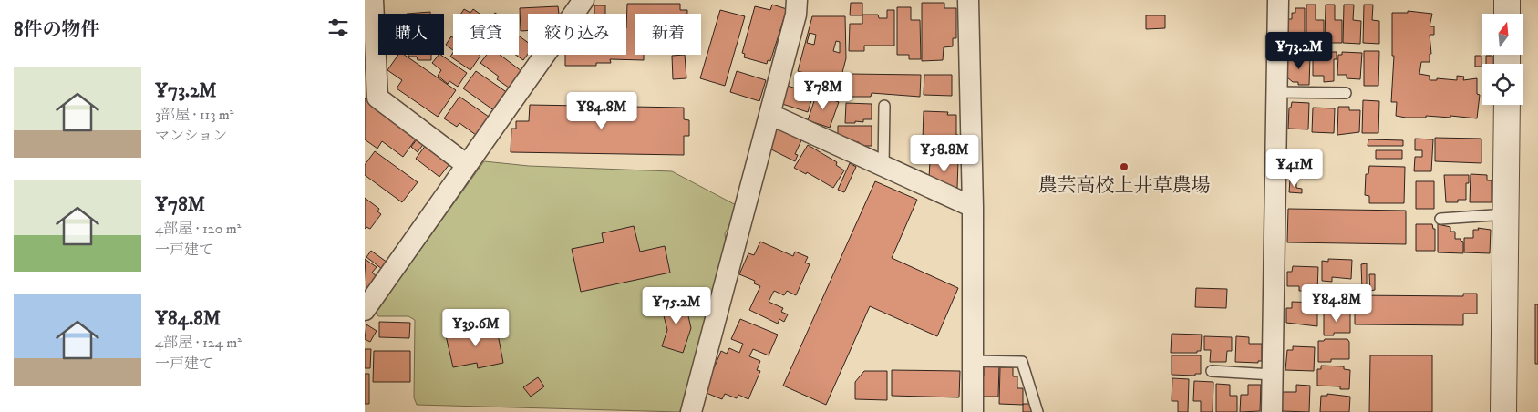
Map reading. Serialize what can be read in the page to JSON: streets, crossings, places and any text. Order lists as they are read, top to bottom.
{
  "places": ["農芸高校上井草農場"],
  "north": "top",
  "page": {
    "heading": "8件の物件",
    "chip": [
      "購入",
      "賃貸",
      "絞り込み",
      "新着"
    ],
    "price": [
      "¥73.2M",
      "¥78M",
      "¥84.8M",
      "¥58.8M",
      "¥41M",
      "¥84.8M",
      "¥75.2M",
      "¥39.6M"
    ],
    "list": [
      {
        "name": "¥73.2M",
        "note": "3部屋 · 113 m² · マンション"
      },
      {
        "name": "¥78M",
        "note": "4部屋 · 120 m² · 一戸建て"
      },
      {
        "name": "¥84.8M",
        "note": "4部屋 · 124 m² · 一戸建て"
      }
    ]
  }
}
